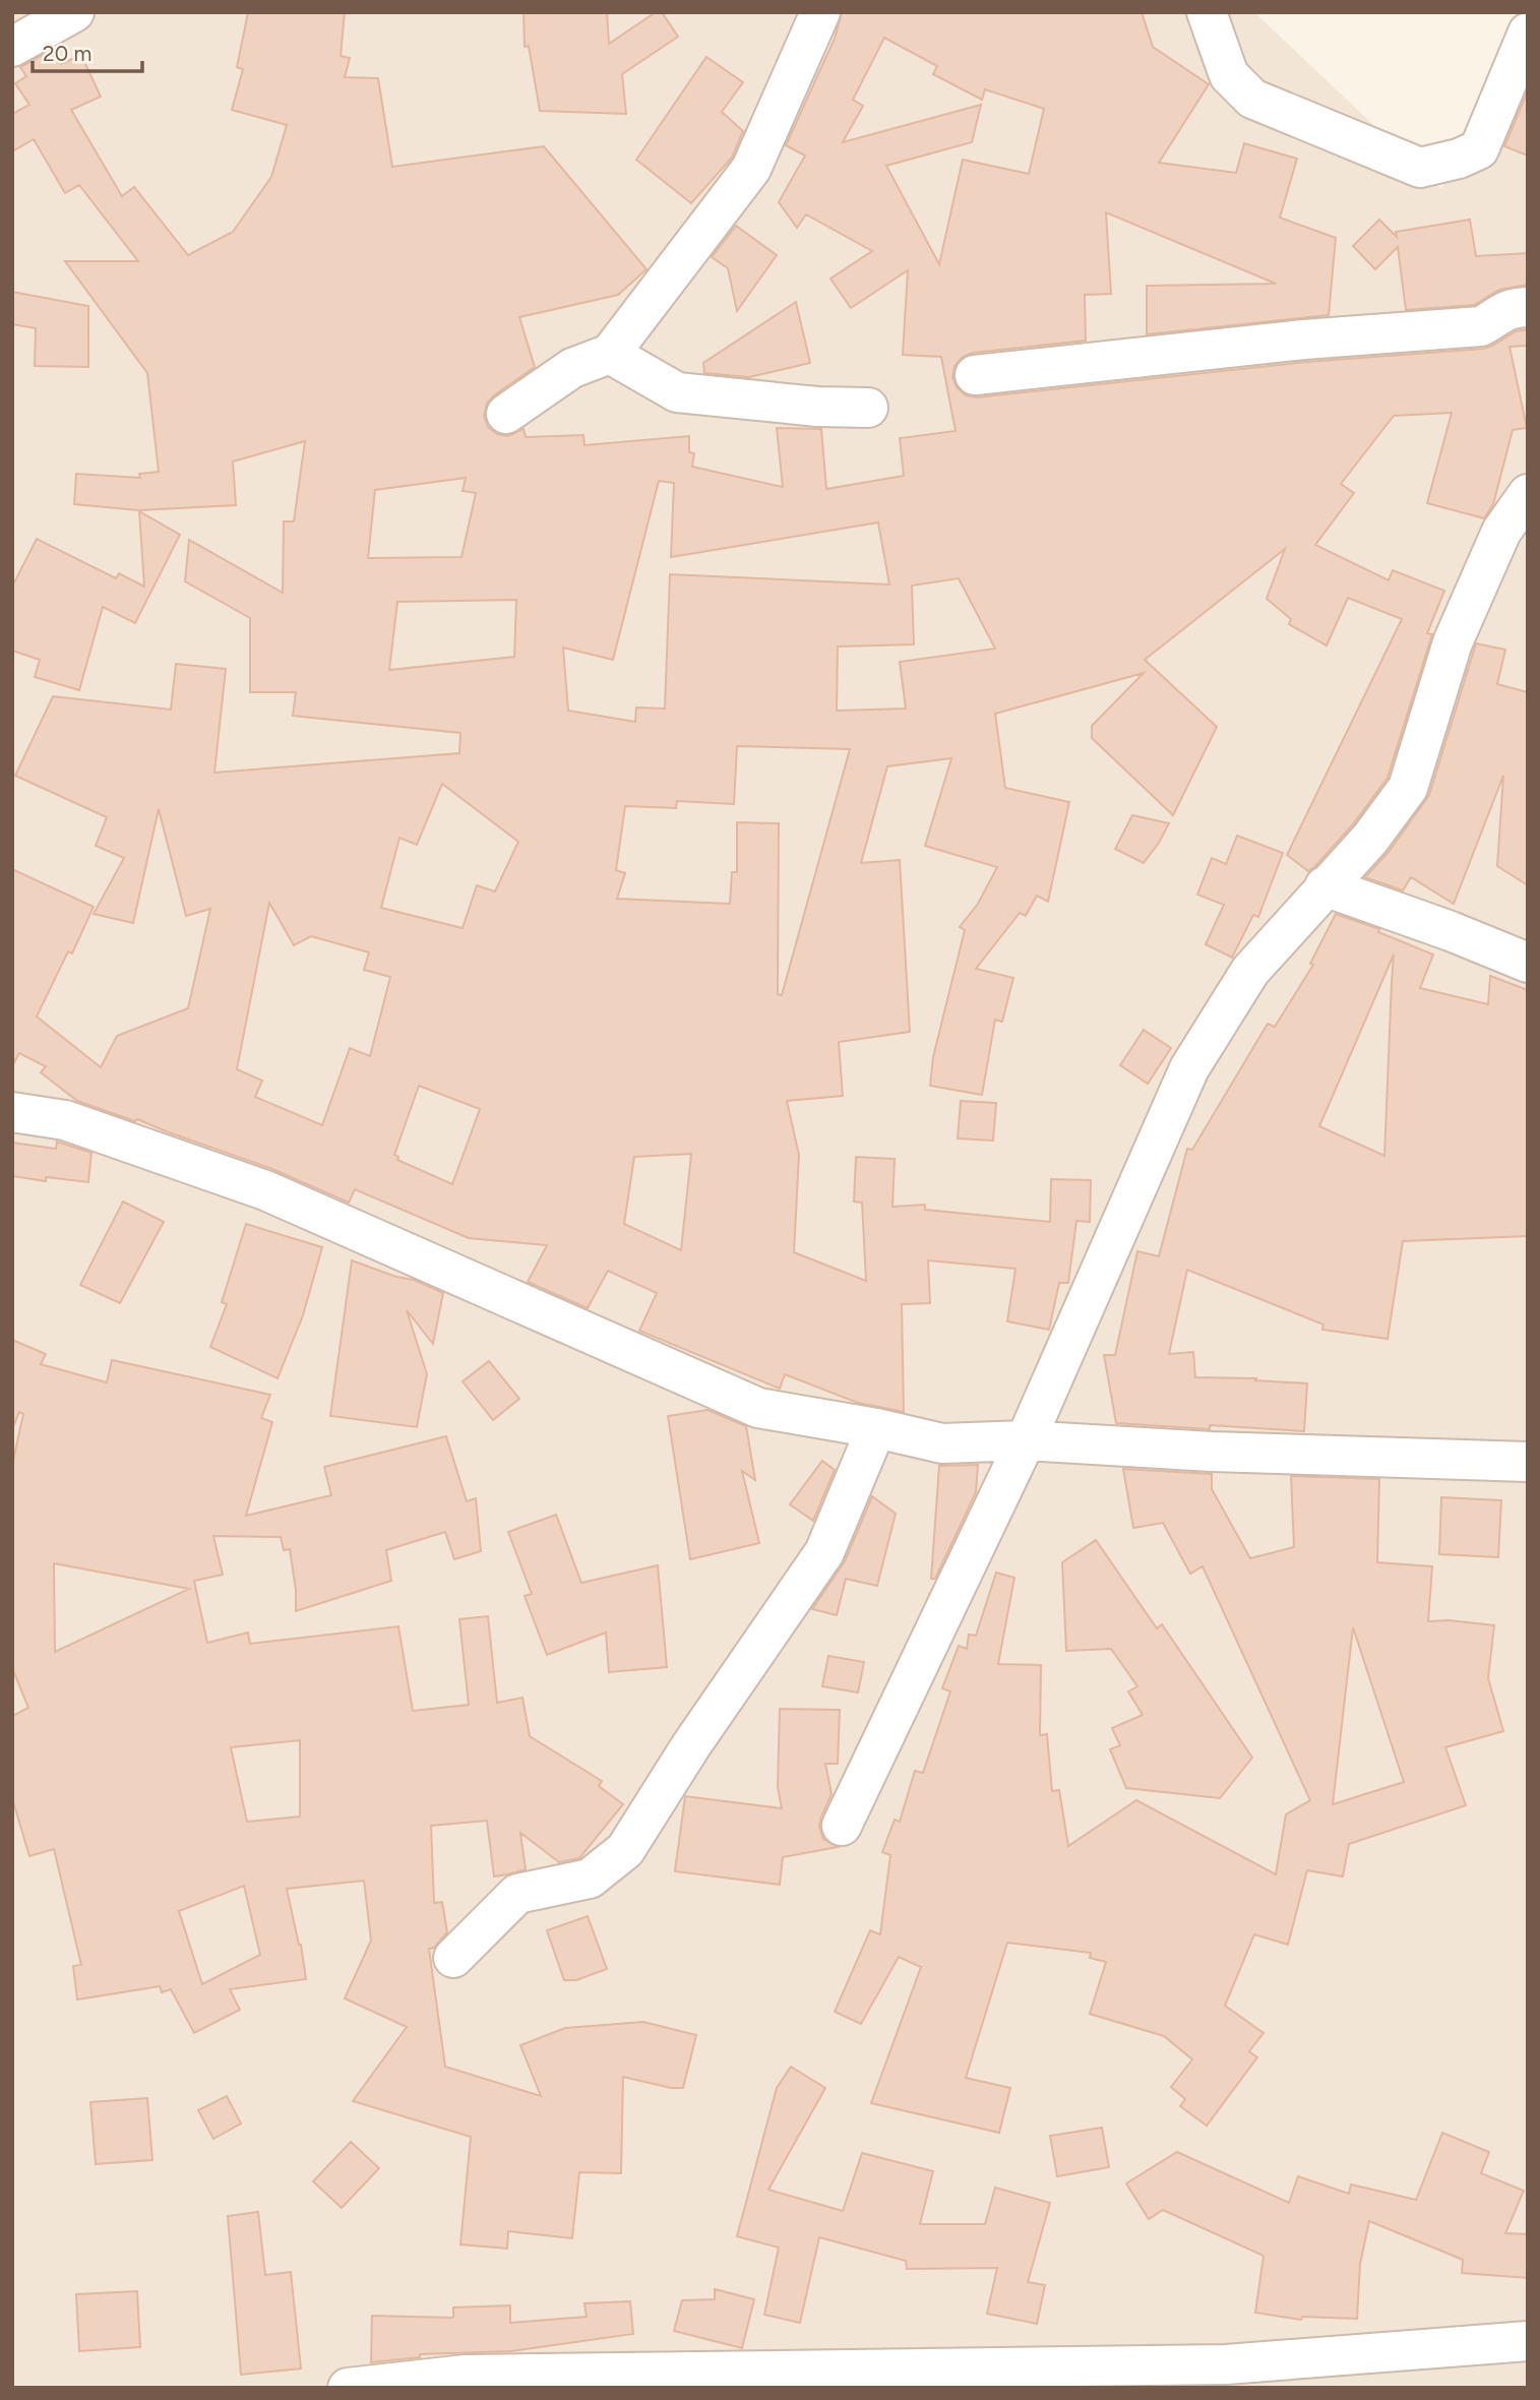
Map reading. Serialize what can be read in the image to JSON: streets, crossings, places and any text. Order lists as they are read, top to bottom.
{
  "scale_bar": "20 m"
}
